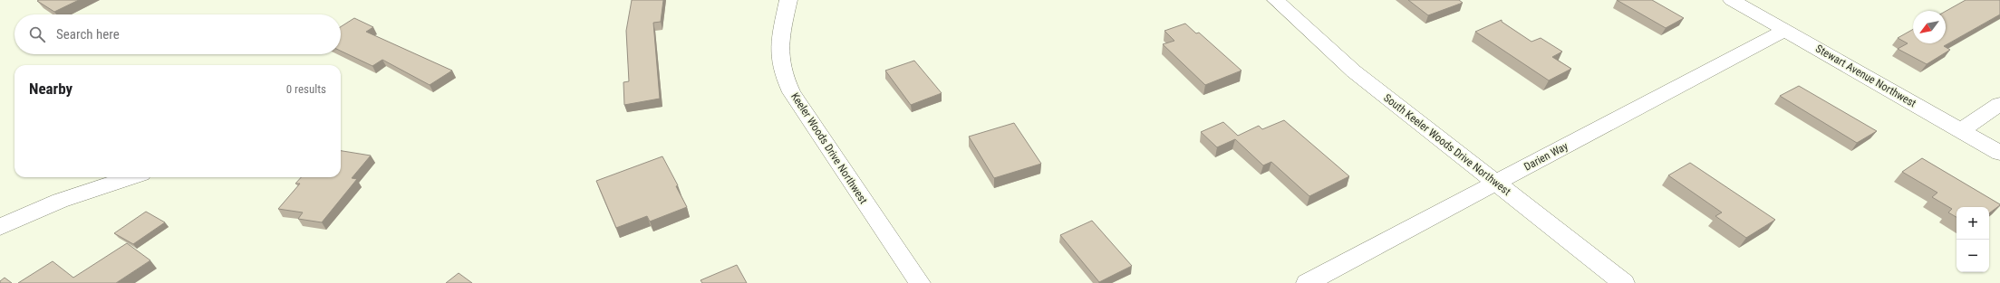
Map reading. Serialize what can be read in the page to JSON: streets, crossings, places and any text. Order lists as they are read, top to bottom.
{
  "streets": {
    "street": [
      "Stewart Avenue Northwest",
      "South Keeler Woods Drive Northwest",
      "Keeler Woods Drive Northwest",
      "Darien Way"
    ]
  },
  "crossings": [
    ["Stewart Avenue Northwest", "Darien Way"],
    ["South Keeler Woods Drive Northwest", "Darien Way"]
  ],
  "north": "bottom left",
  "page": {
    "search": "Search here",
    "heading": ["Nearby", "0 results"],
    "map_buttons": ["+", "−"]
  }
}
